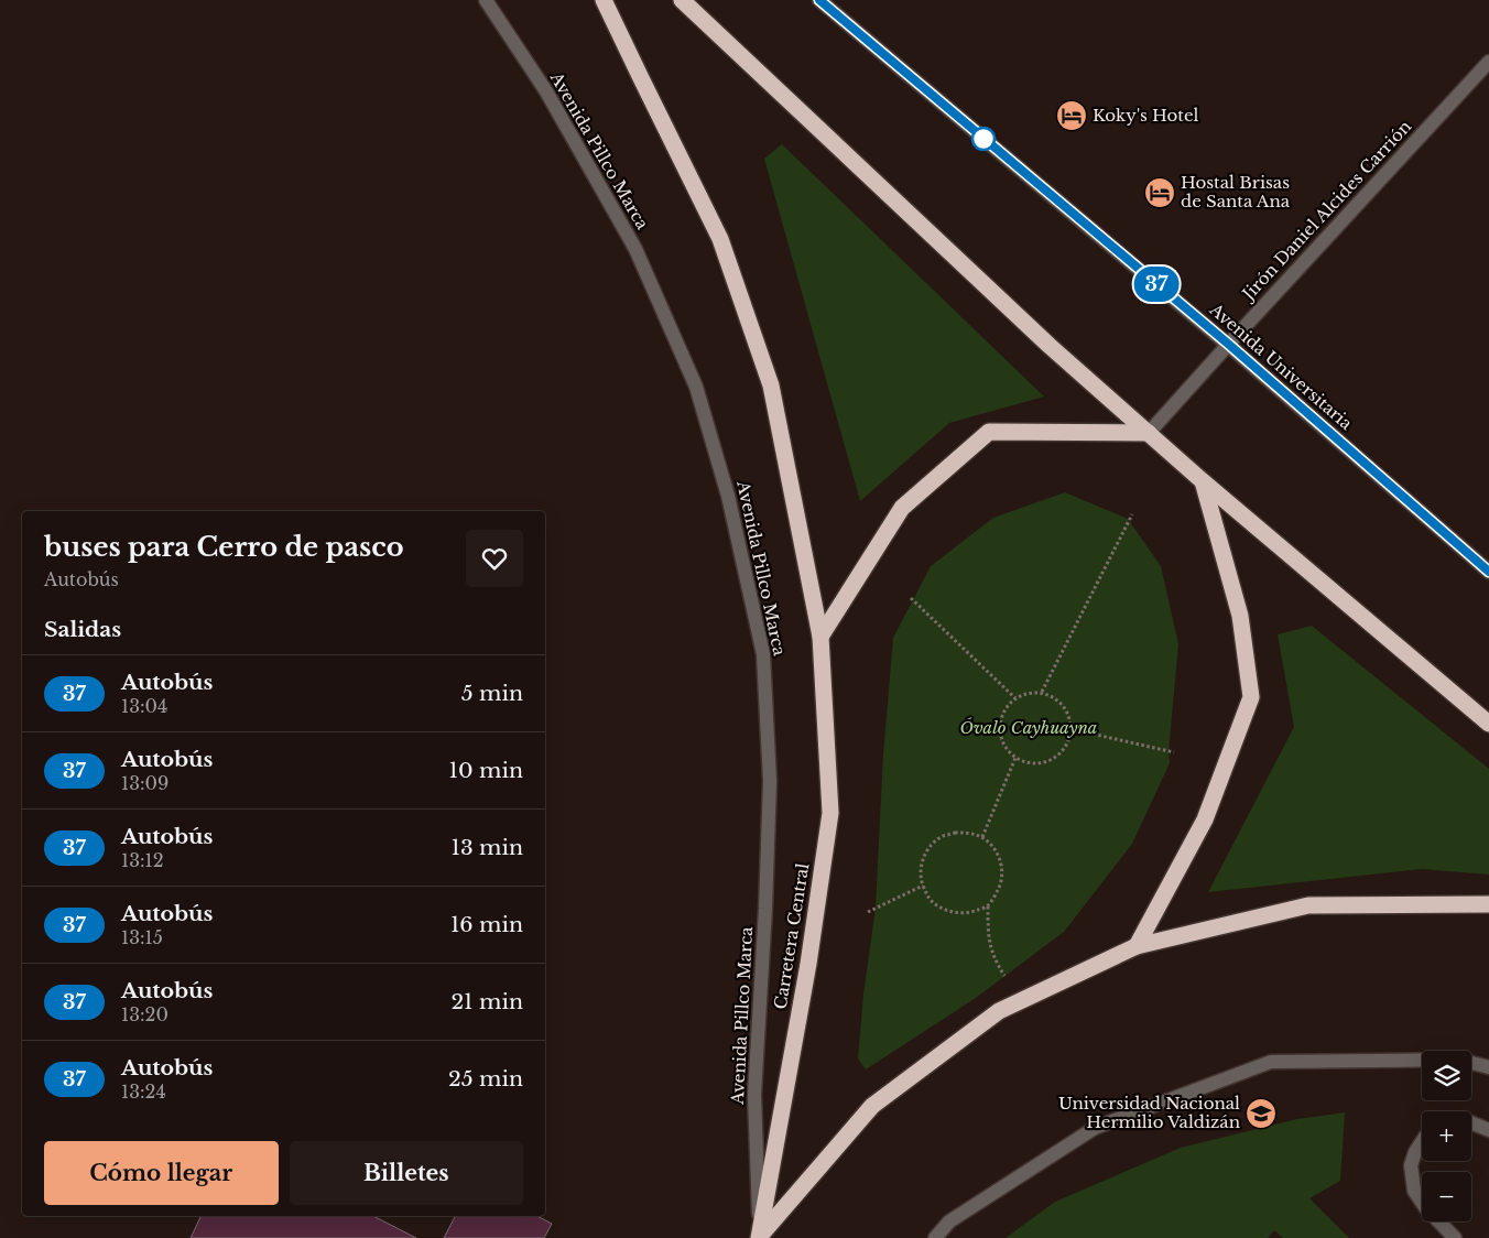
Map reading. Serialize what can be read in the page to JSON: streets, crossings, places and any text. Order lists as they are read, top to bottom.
{
  "streets": {
    "highway": ["Carretera Central"],
    "street": ["Avenida Pillco Marca", "Jirón Daniel Alcides Carrión", "Avenida Universitaria"]
  },
  "crossings": [
    ["Avenida Pillco Marca", "Carretera Central"],
    ["Jirón Daniel Alcides Carrión", "Avenida Universitaria"]
  ],
  "parks": ["Óvalo Cayhuayna"],
  "places": {
    "hotel": ["Koky's Hotel", "Hostal Brisas de Santa Ana"],
    "school or university": ["Universidad Nacional Hermilio Valdizán"]
  },
  "lines": ["bus line 37"],
  "page": {
    "on_map": "37",
    "heading": [
      ["buses para Cerro de pasco", "Autobús"],
      "Salidas"
    ],
    "list": [
      {
        "mark": "37",
        "name": "Autobús",
        "note": "13:04",
        "value": "5 min"
      },
      {
        "mark": "37",
        "name": "Autobús",
        "note": "13:09",
        "value": "10 min"
      },
      {
        "mark": "37",
        "name": "Autobús",
        "note": "13:12",
        "value": "13 min"
      },
      {
        "mark": "37",
        "name": "Autobús",
        "note": "13:15",
        "value": "16 min"
      },
      {
        "mark": "37",
        "name": "Autobús",
        "note": "13:20",
        "value": "21 min"
      },
      {
        "mark": "37",
        "name": "Autobús",
        "note": "13:24",
        "value": "25 min"
      }
    ],
    "map_buttons": ["+", "−"],
    "buttons": ["Cómo llegar", "Billetes"]
  }
}
